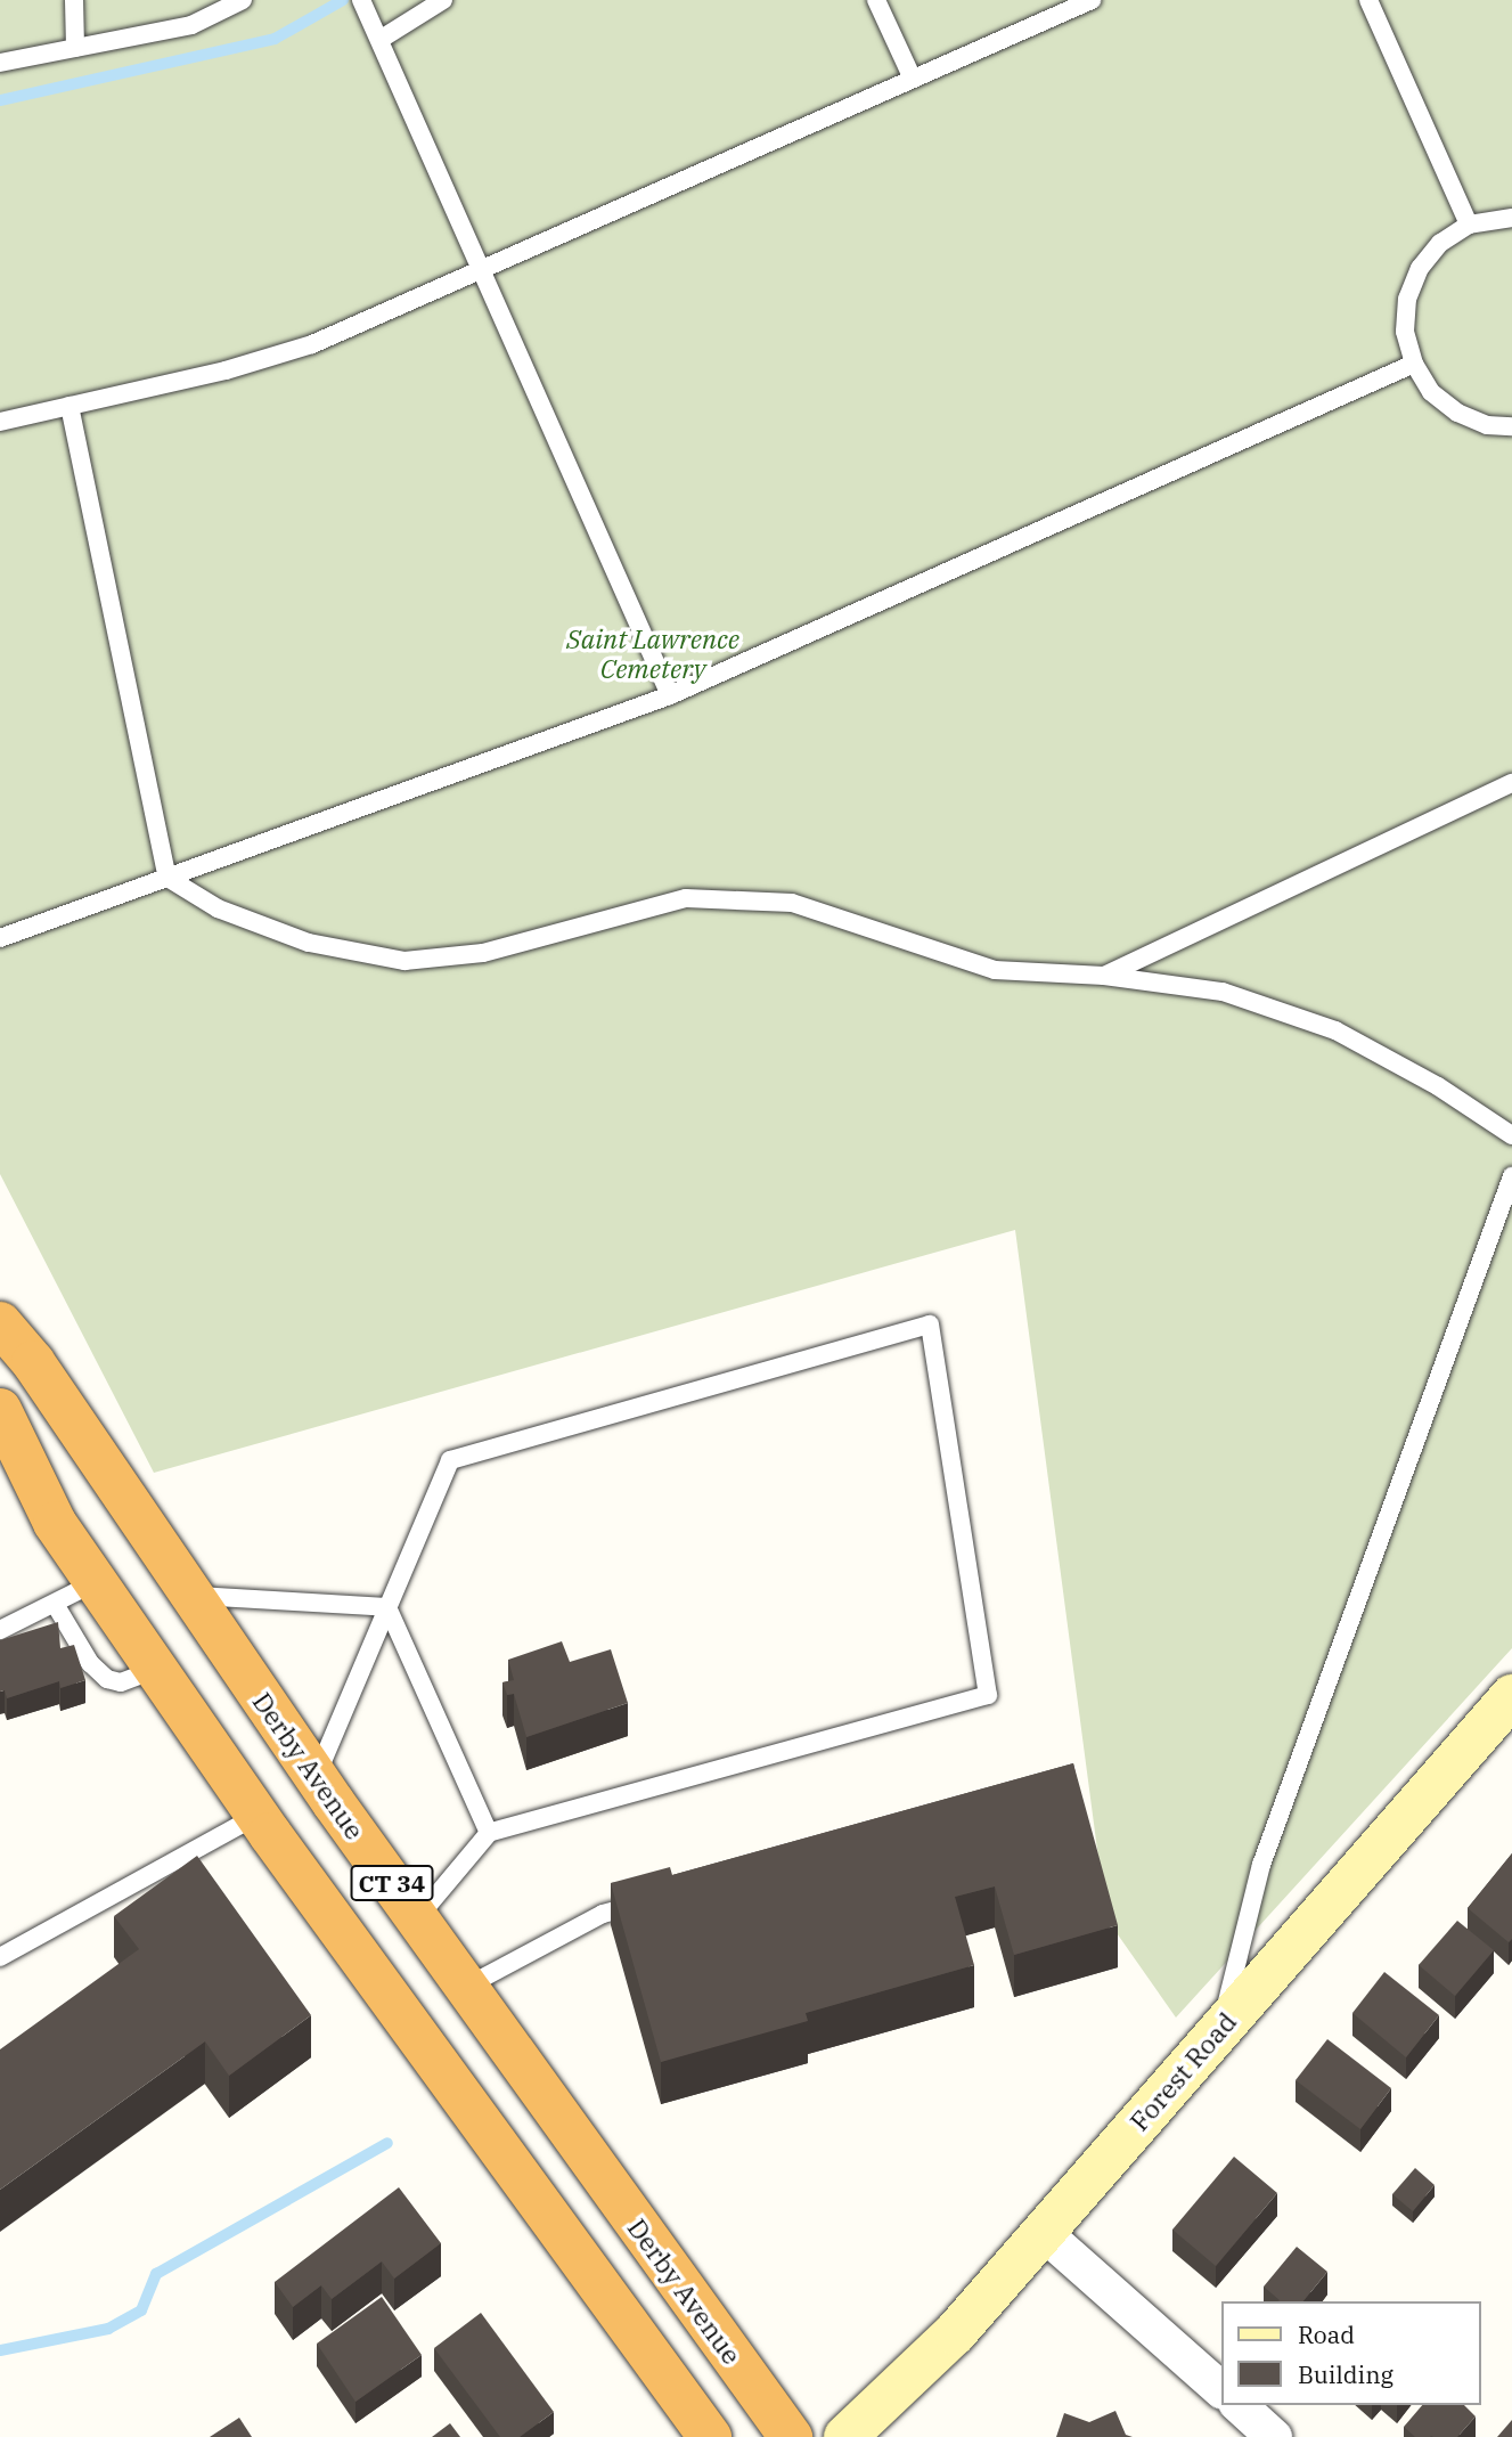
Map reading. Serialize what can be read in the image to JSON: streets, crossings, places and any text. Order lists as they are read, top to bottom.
{
  "streets": {
    "highway": ["Derby Avenue", "CT 34"],
    "main road": ["Forest Road"]
  },
  "parks": ["Saint Lawrence Cemetery"],
  "legend": ["Road", "Building"]
}
